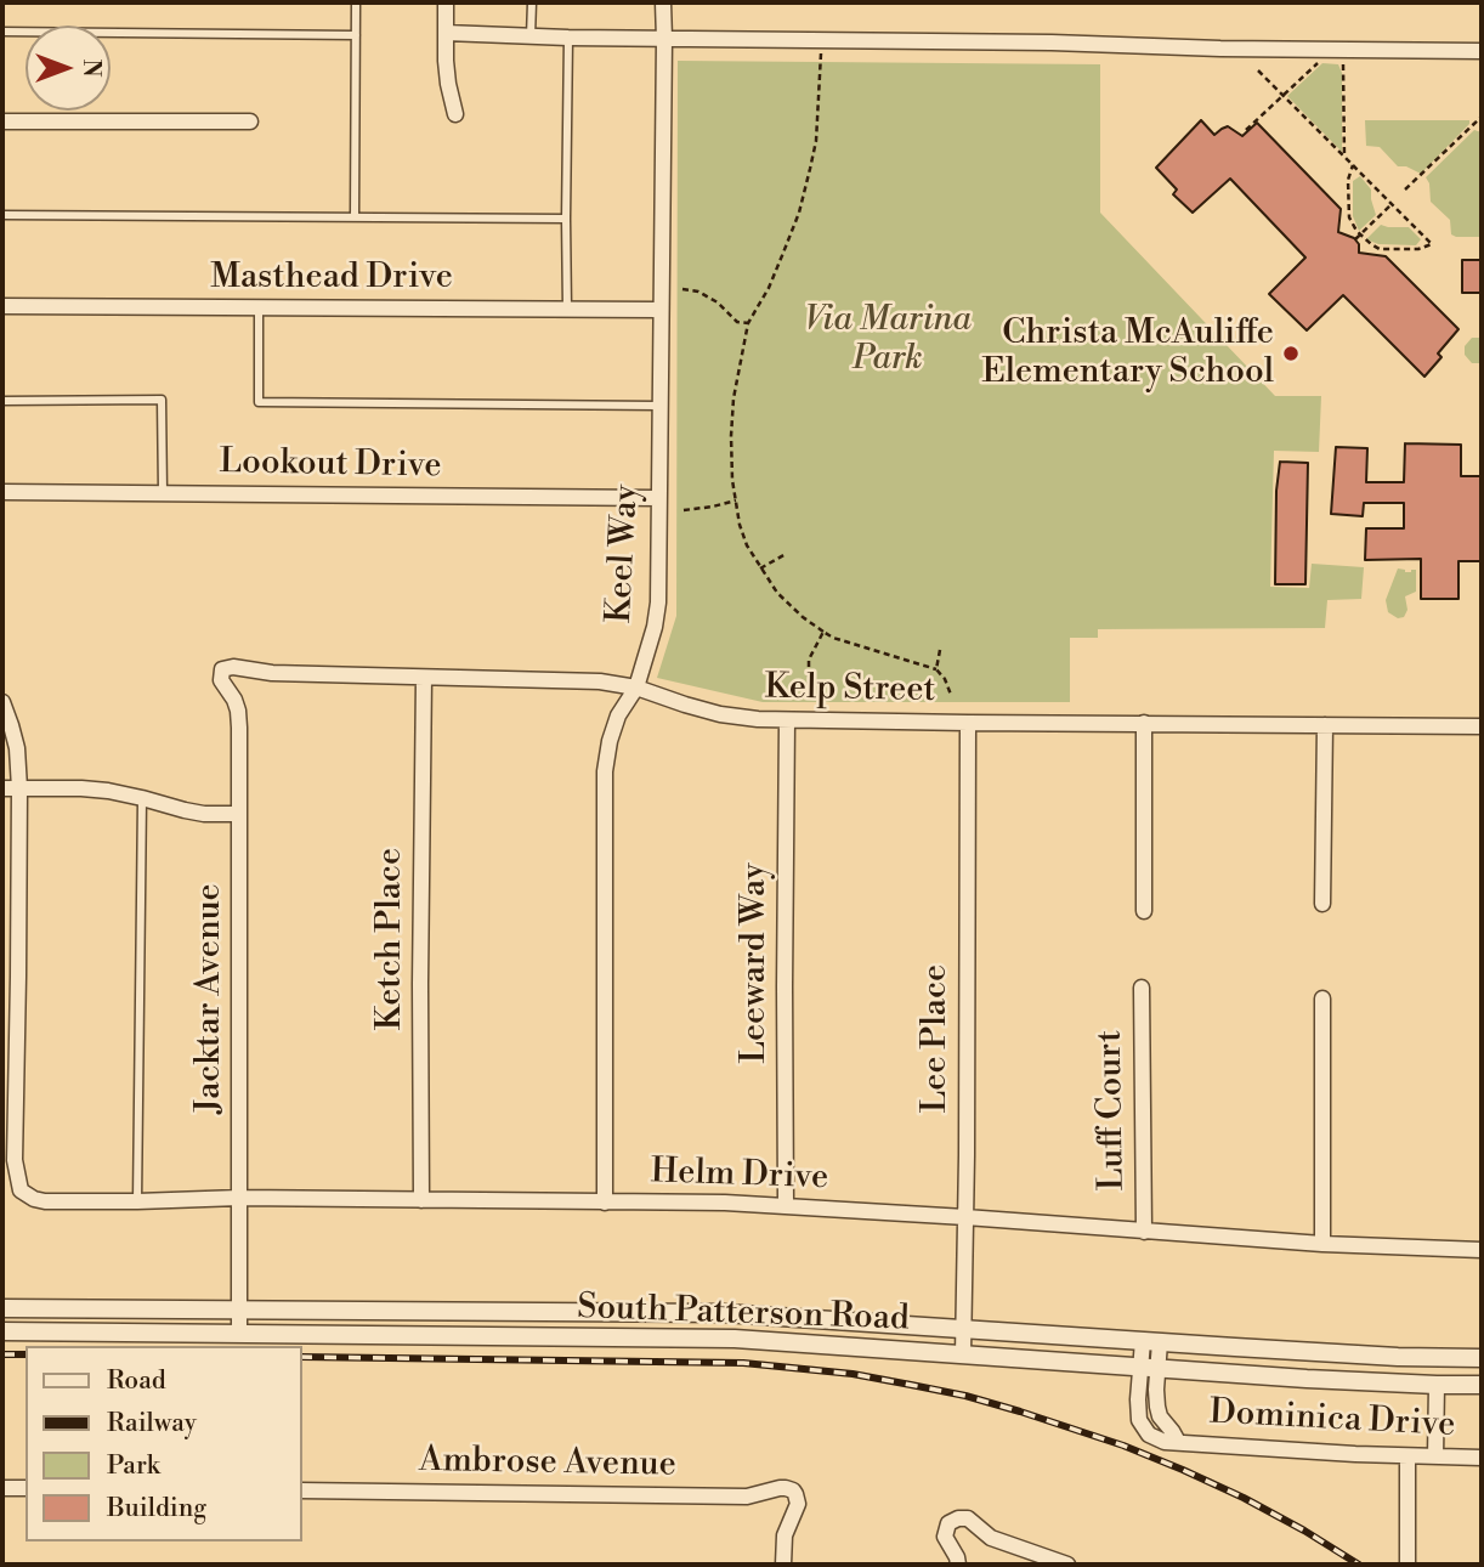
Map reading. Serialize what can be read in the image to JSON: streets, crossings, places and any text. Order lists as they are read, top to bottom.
{
  "streets": {
    "street": [
      "Masthead Drive",
      "Lookout Drive",
      "Keel Way",
      "Kelp Street",
      "Ketch Place",
      "Leeward Way",
      "Jacktar Avenue",
      "Lee Place",
      "Luff Court",
      "Helm Drive",
      "South Patterson Road",
      "Dominica Drive",
      "Ambrose Avenue"
    ]
  },
  "crossings": [
    ["Masthead Drive", "Keel Way"],
    ["Lookout Drive", "Keel Way"],
    ["Keel Way", "Kelp Street"],
    ["Keel Way", "Helm Drive"],
    ["Kelp Street", "Ketch Place"],
    ["Kelp Street", "Leeward Way"],
    ["Kelp Street", "Jacktar Avenue"],
    ["Kelp Street", "Lee Place"],
    ["Ketch Place", "Helm Drive"],
    ["Leeward Way", "Helm Drive"],
    ["Jacktar Avenue", "Helm Drive"],
    ["Jacktar Avenue", "South Patterson Road"],
    ["Lee Place", "Helm Drive"],
    ["Lee Place", "South Patterson Road"],
    ["Luff Court", "Helm Drive"],
    ["South Patterson Road", "Dominica Drive"]
  ],
  "parks": ["Via Marina Park"],
  "places": ["Christa McAuliffe Elementary School"],
  "legend": [
    "Road",
    "Railway",
    "Park",
    "Building"
  ],
  "north": "right"
}
